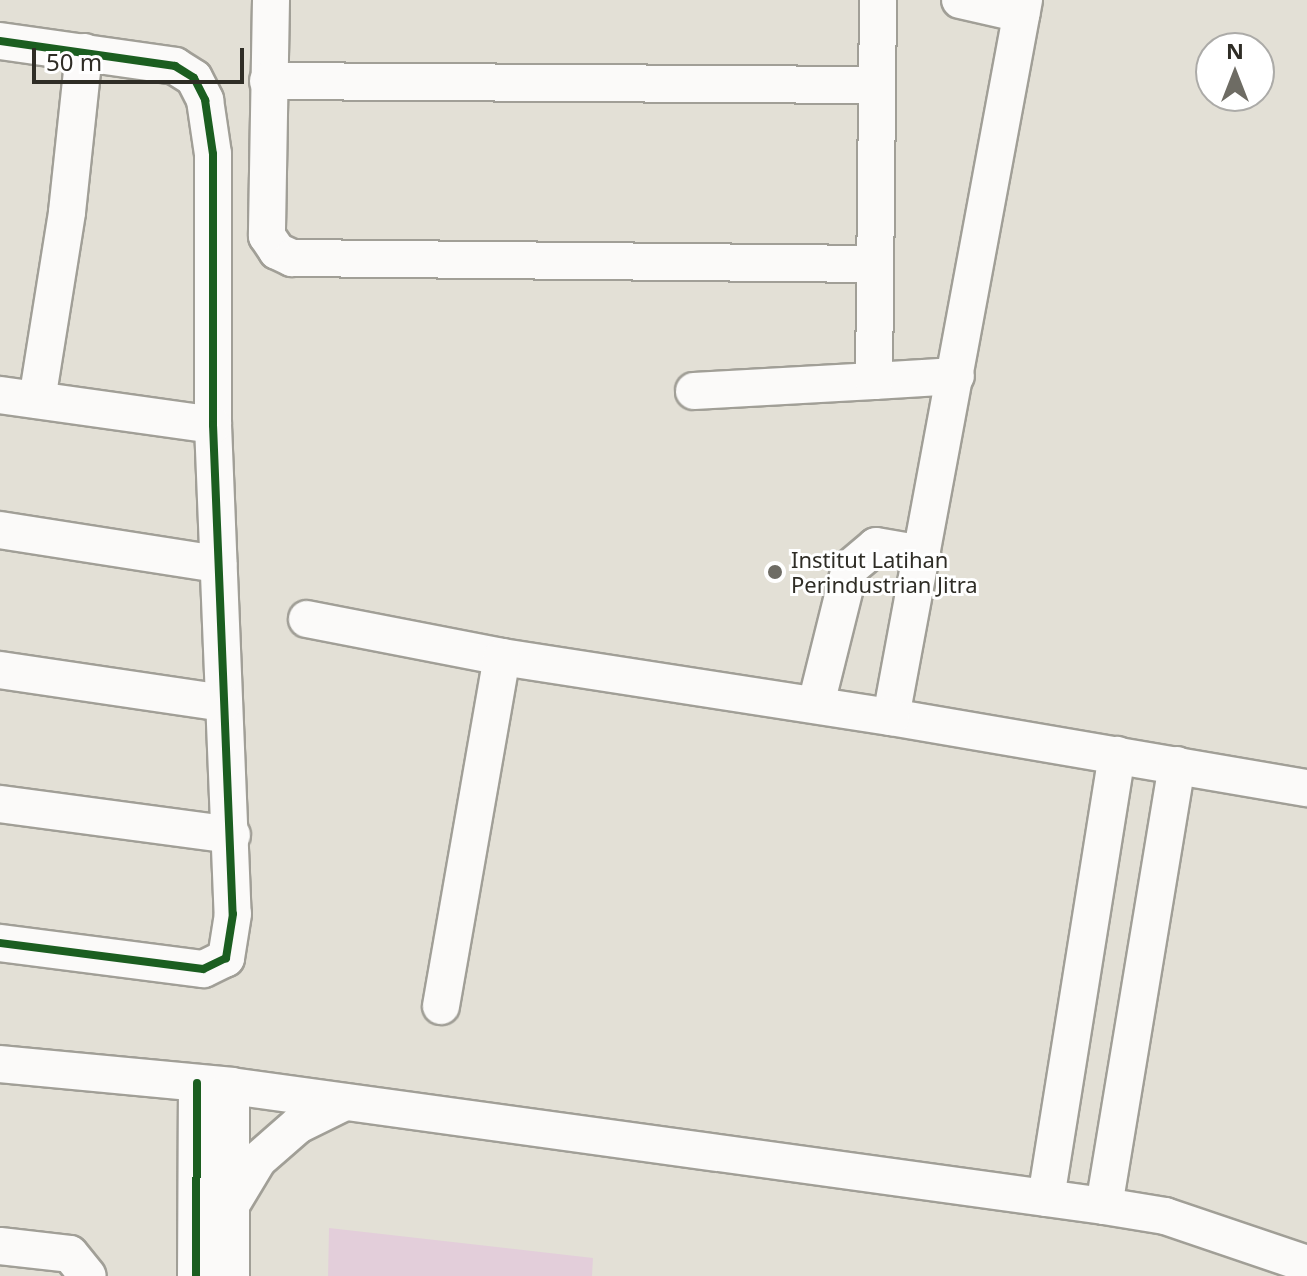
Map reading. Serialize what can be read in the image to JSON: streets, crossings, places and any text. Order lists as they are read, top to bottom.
{
  "places": ["Institut Latihan Perindustrian Jitra"],
  "scale_bar": "50 m",
  "north": "top"
}
